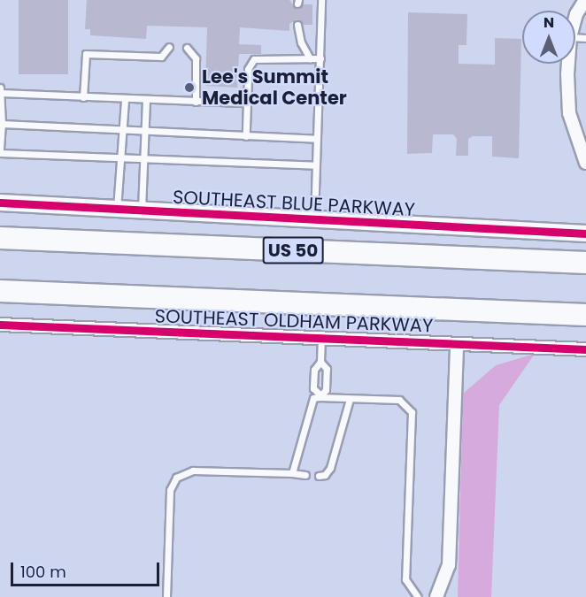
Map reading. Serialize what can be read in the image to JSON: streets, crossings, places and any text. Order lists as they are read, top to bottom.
{
  "streets": {
    "highway": ["US 50"],
    "street": ["SOUTHEAST BLUE PARKWAY", "SOUTHEAST OLDHAM PARKWAY"]
  },
  "places": ["Lee's Summit Medical Center"],
  "scale_bar": "100 m",
  "north": "top"
}
